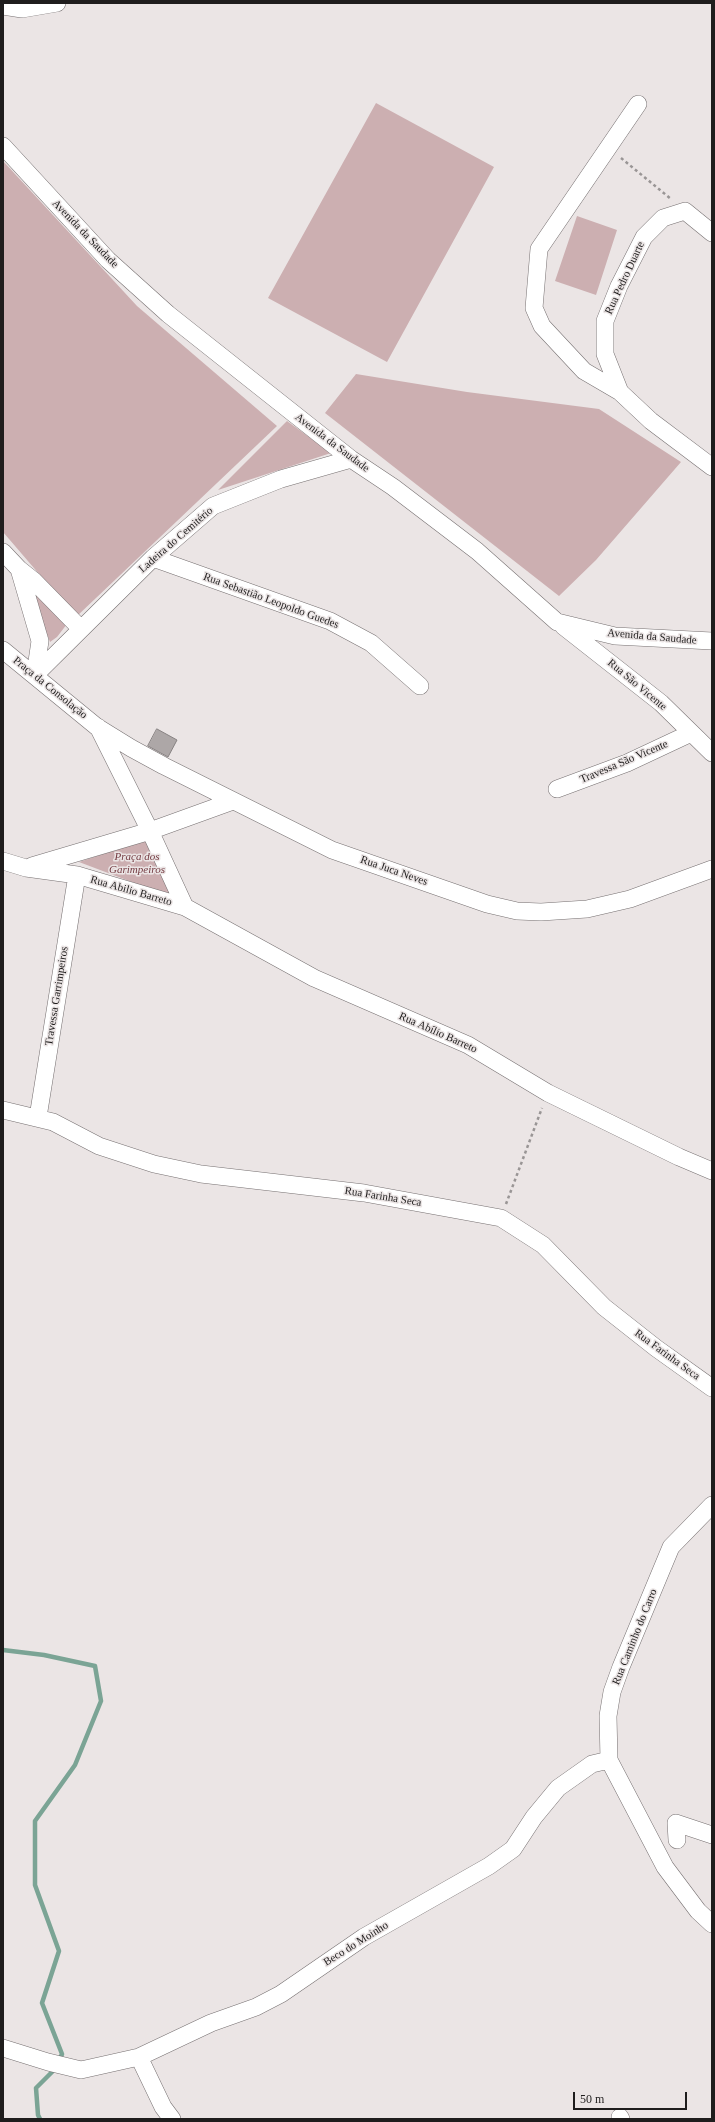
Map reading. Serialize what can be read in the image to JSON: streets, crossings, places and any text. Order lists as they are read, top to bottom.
{
  "streets": {
    "street": [
      "Avenida da Saudade",
      "Rua Pedro Duarte",
      "Ladeira do Cemitério",
      "Rua Sebastião Leopoldo Guedes",
      "Rua São Vicente",
      "Praça da Consolação",
      "Travessa São Vicente",
      "Rua Juca Neves",
      "Rua Abilio Barreto",
      "Travessa Garrimpeiros",
      "Rua Abílio Barreto",
      "Rua Farinha Seca",
      "Rua Caminho do Carro",
      "Beco do Moinho"
    ]
  },
  "crossings": [
    ["Avenida da Saudade", "Ladeira do Cemitério"],
    ["Avenida da Saudade", "Rua São Vicente"],
    ["Ladeira do Cemitério", "Rua Sebastião Leopoldo Guedes"],
    ["Ladeira do Cemitério", "Praça da Consolação"],
    ["Rua São Vicente", "Travessa São Vicente"],
    ["Praça da Consolação", "Rua Juca Neves"],
    ["Rua Abilio Barreto", "Travessa Garrimpeiros"],
    ["Rua Abilio Barreto", "Rua Abílio Barreto"],
    ["Travessa Garrimpeiros", "Rua Farinha Seca"],
    ["Rua Caminho do Carro", "Beco do Moinho"]
  ],
  "parks": ["Praça dos Garimpeiros"],
  "scale_bar": "50 m"
}
